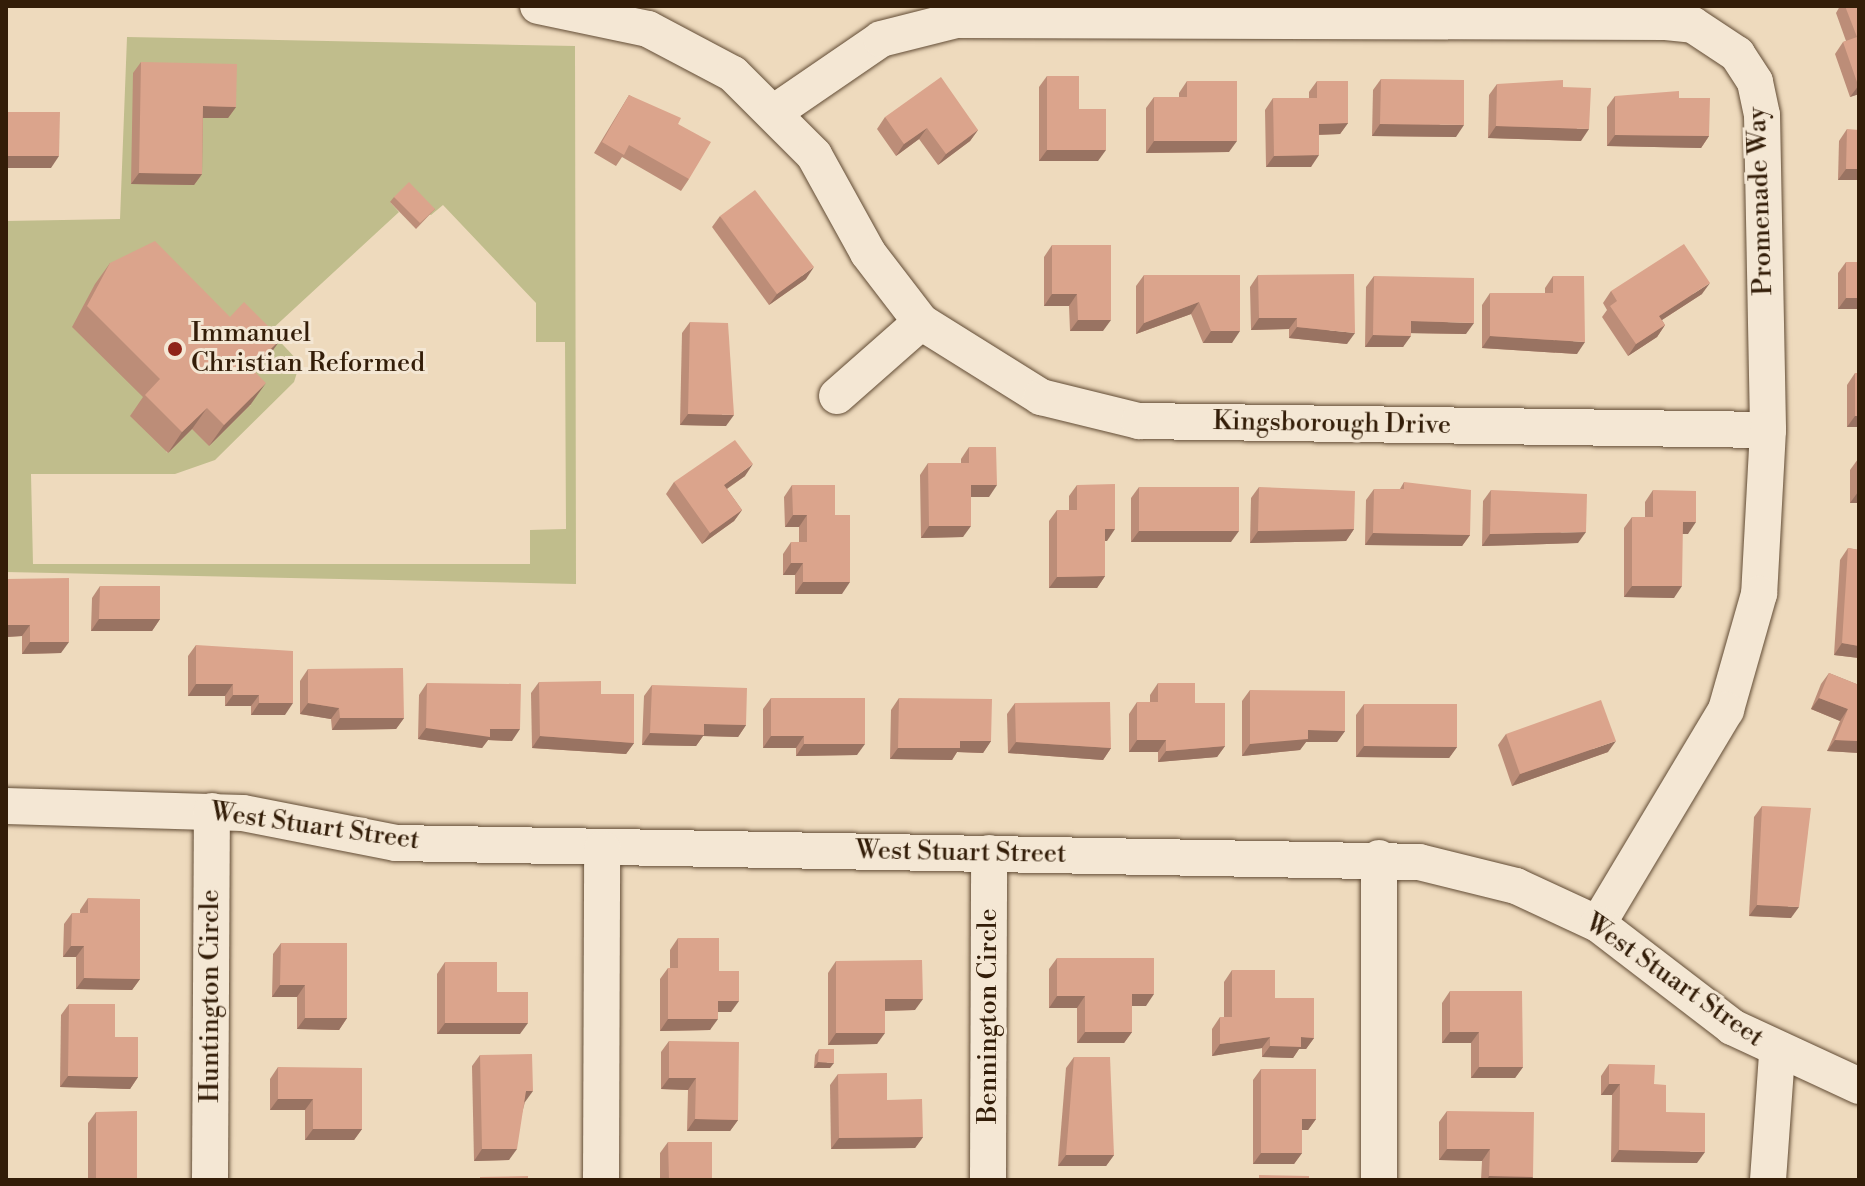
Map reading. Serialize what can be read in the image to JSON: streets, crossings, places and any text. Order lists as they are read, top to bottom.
{
  "streets": {
    "street": [
      "Promenade Way",
      "Kingsborough Drive",
      "West Stuart Street",
      "Huntington Circle",
      "Bennington Circle"
    ]
  },
  "crossings": [
    ["Promenade Way", "Kingsborough Drive"],
    ["Promenade Way", "West Stuart Street"],
    ["West Stuart Street", "Huntington Circle"],
    ["West Stuart Street", "Bennington Circle"]
  ],
  "places": ["Immanuel Christian Reformed"]
}
